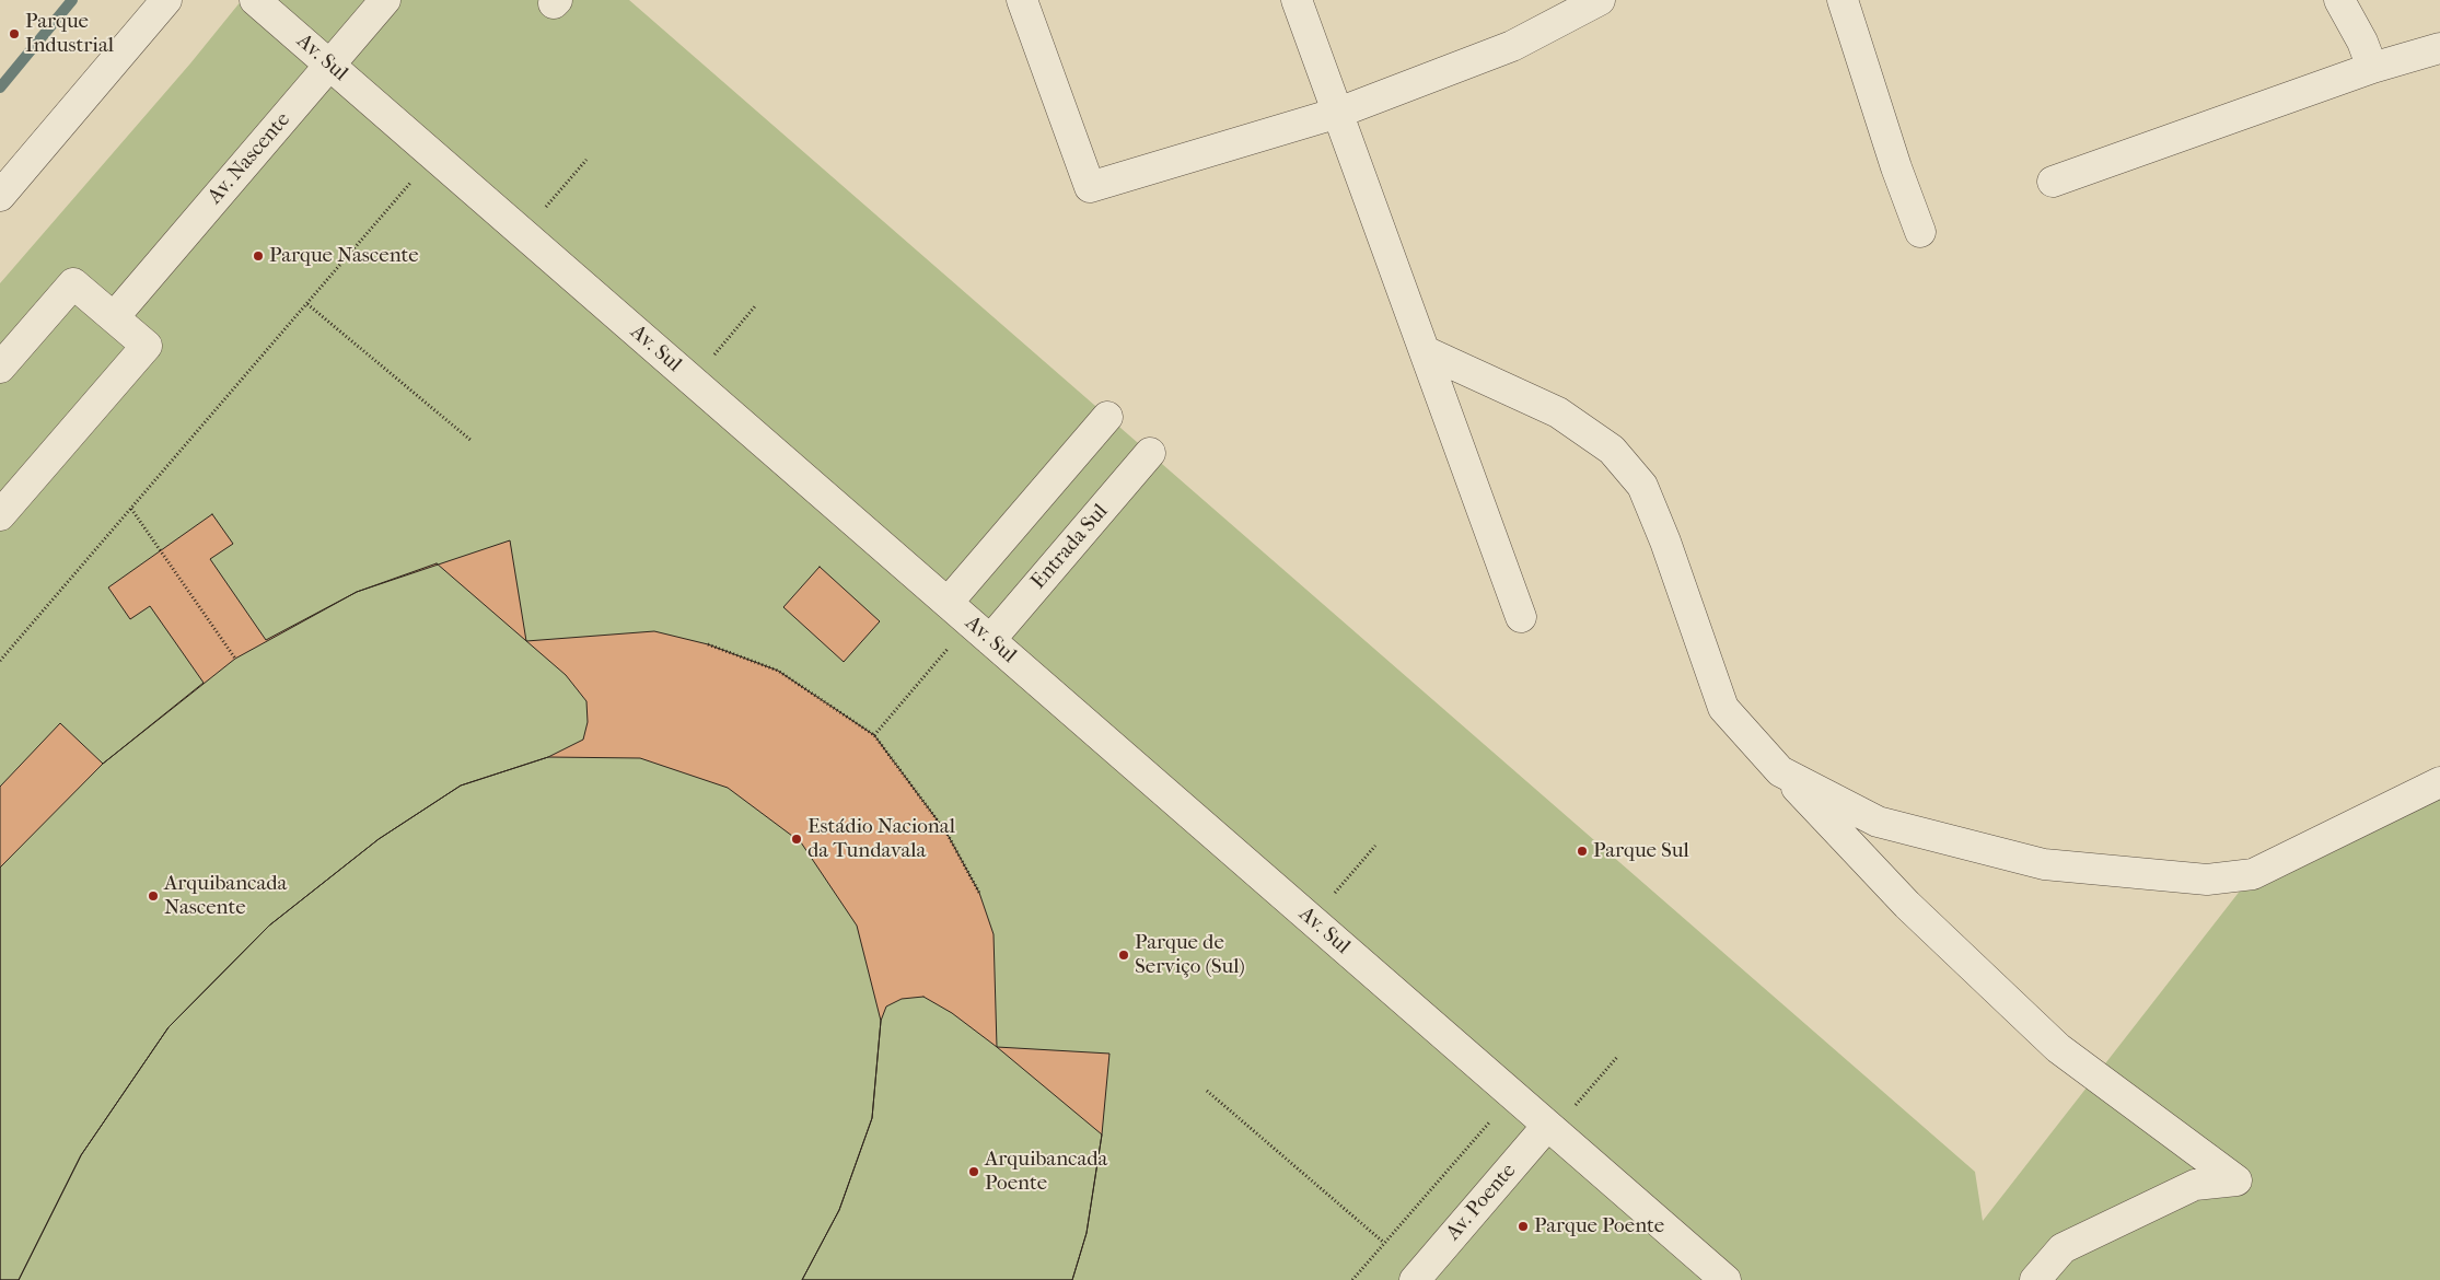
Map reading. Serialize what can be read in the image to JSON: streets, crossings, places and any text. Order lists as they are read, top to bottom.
{
  "streets": {
    "street": [
      "Av. Sul",
      "Av. Nascente",
      "Entrada Sul",
      "Av. Poente"
    ]
  },
  "crossings": [
    ["Av. Sul", "Av. Nascente"],
    ["Av. Sul", "Entrada Sul"],
    ["Av. Sul", "Av. Poente"]
  ],
  "places": [
    "Parque Industrial",
    "Parque Nascente",
    "Estádio Nacional da Tundavala",
    "Parque Sul",
    "Arquibancada Nascente",
    "Parque de Serviço (Sul)",
    "Arquibancada Poente",
    "Parque Poente"
  ]
}
